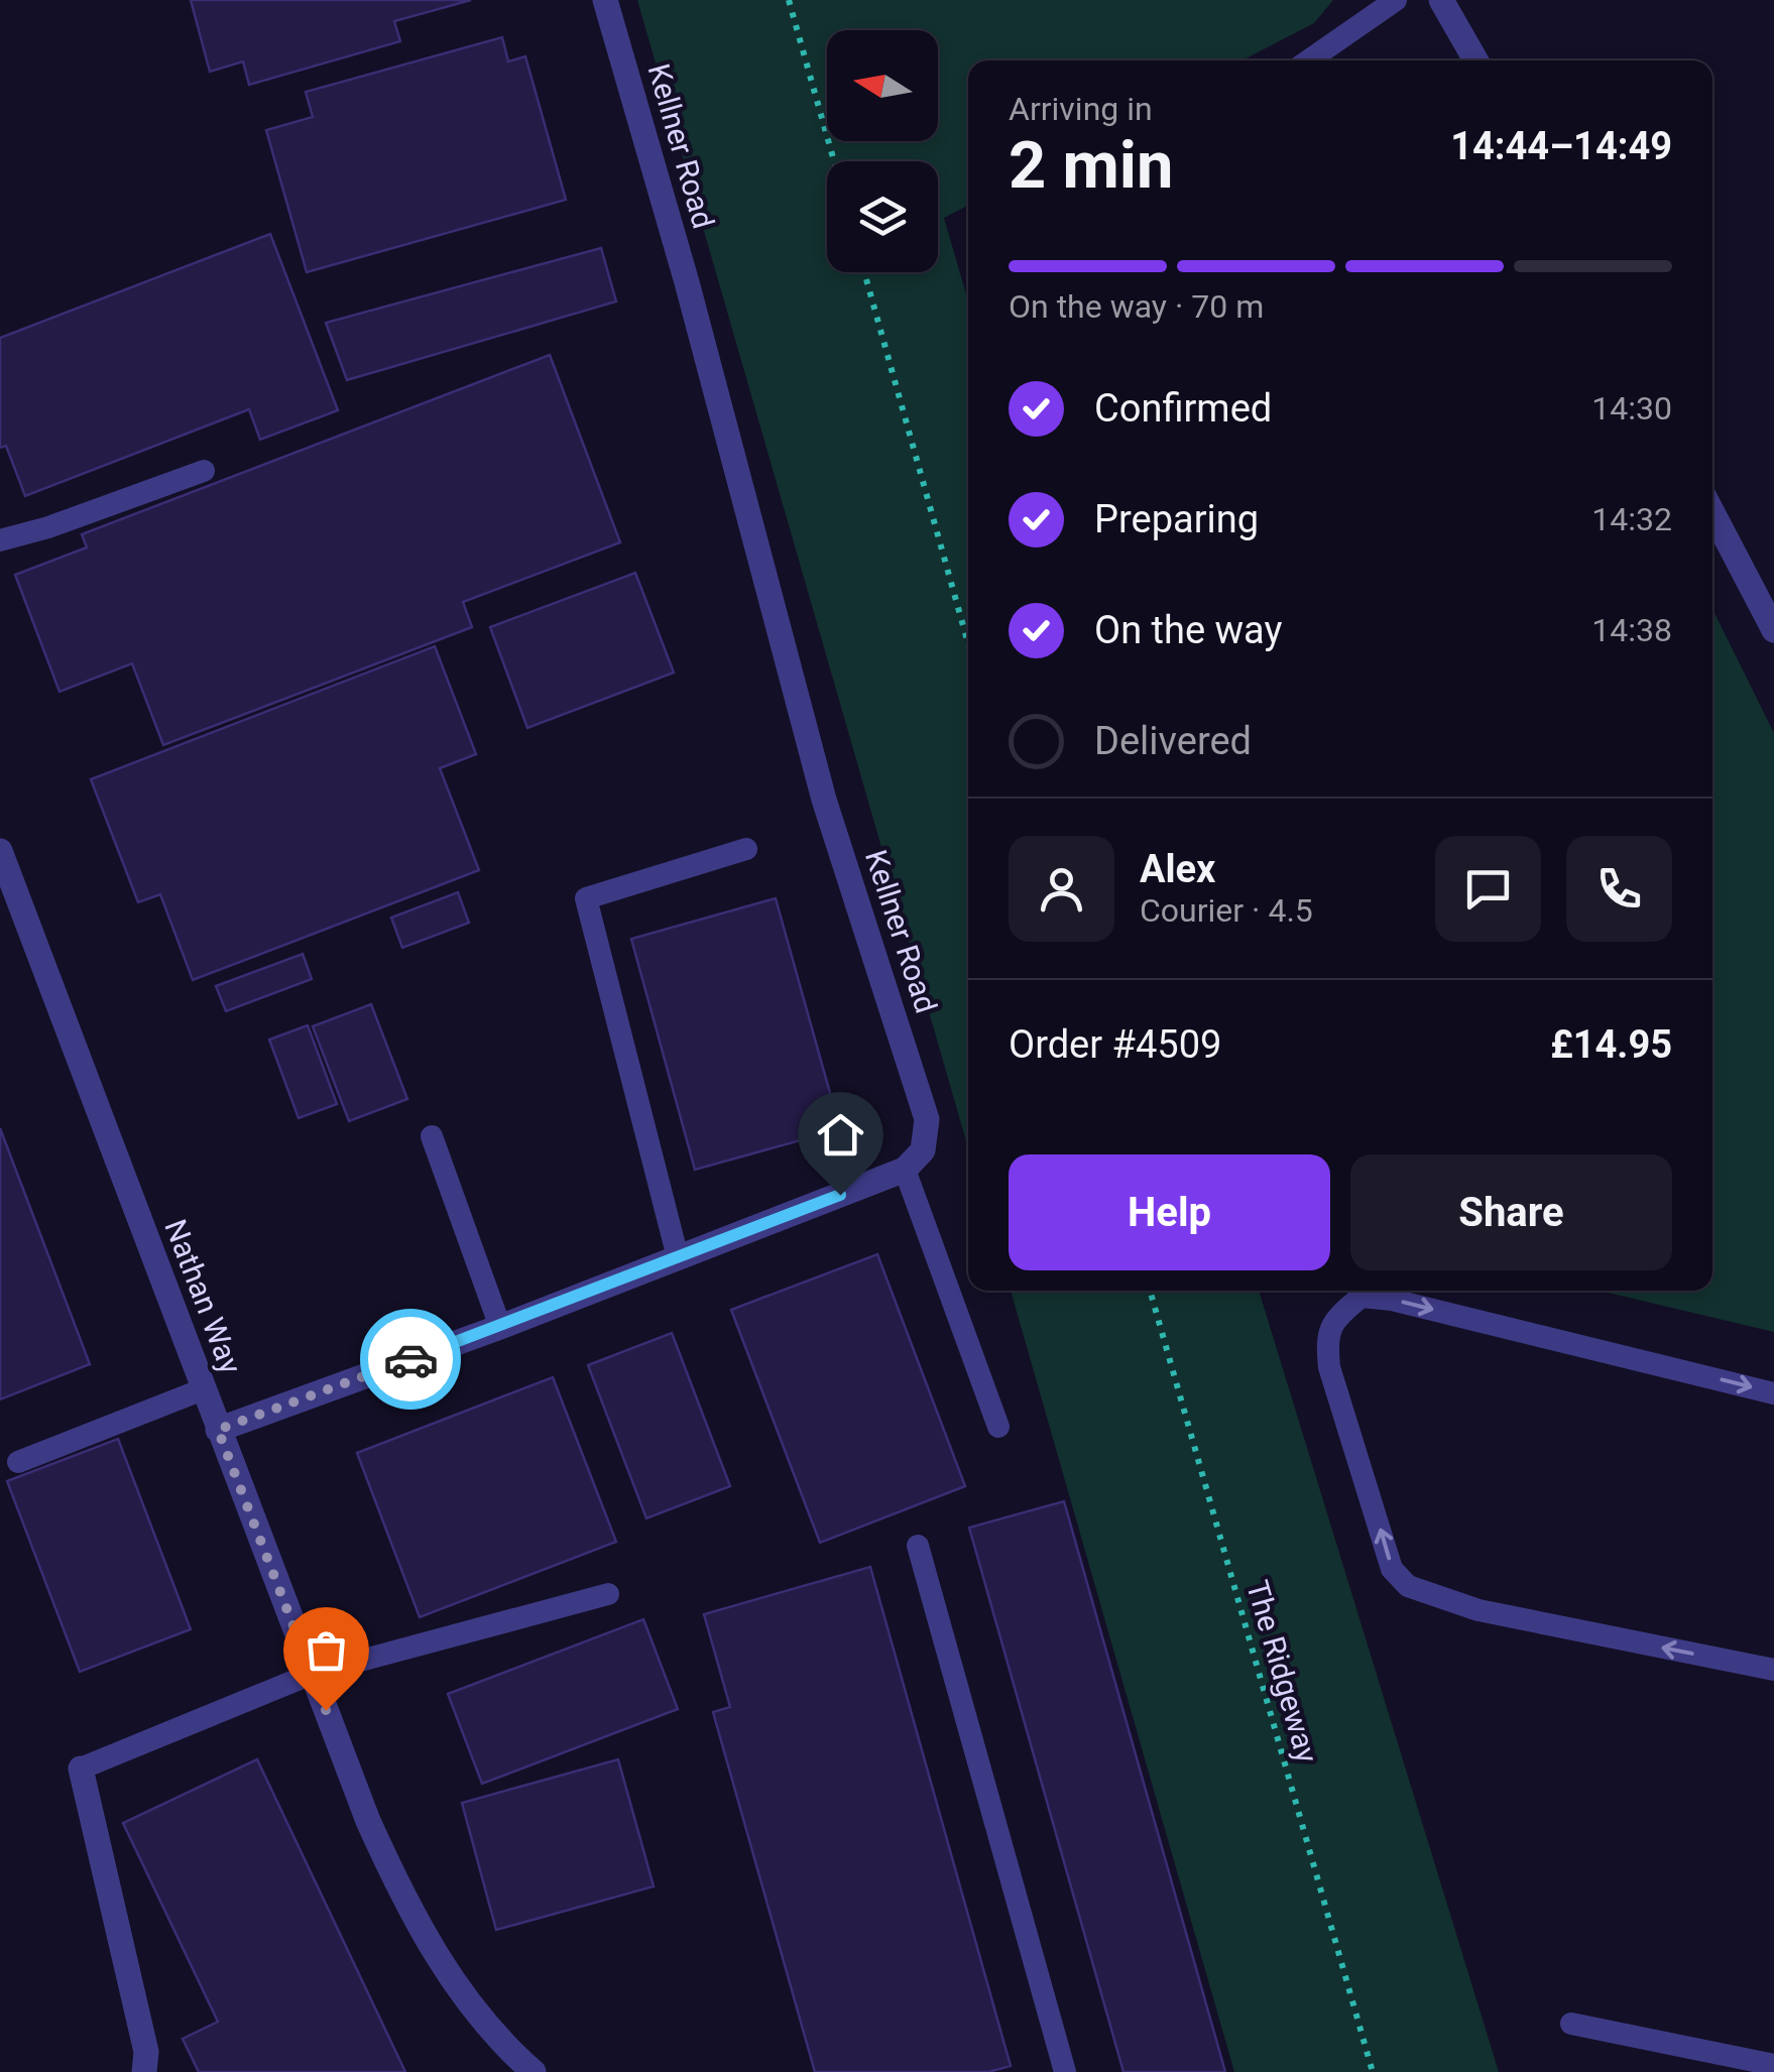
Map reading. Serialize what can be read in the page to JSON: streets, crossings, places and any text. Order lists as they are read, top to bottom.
{
  "streets": {
    "street": ["Kellner Road", "Nathan Way"],
    "path": ["The Ridgeway"]
  },
  "north": "left",
  "page": {
    "heading": ["2 min", "Arriving in", "14:44–14:49"],
    "panel": [
      "Alex",
      "Courier · 4.5",
      "Order #4509",
      "£14.95"
    ],
    "bar": "On the way · 70 m",
    "list": [
      ["Confirmed", "14:30"],
      ["Preparing", "14:32"],
      ["On the way", "14:38"],
      "Delivered"
    ],
    "buttons": ["Help", "Share"]
  }
}
